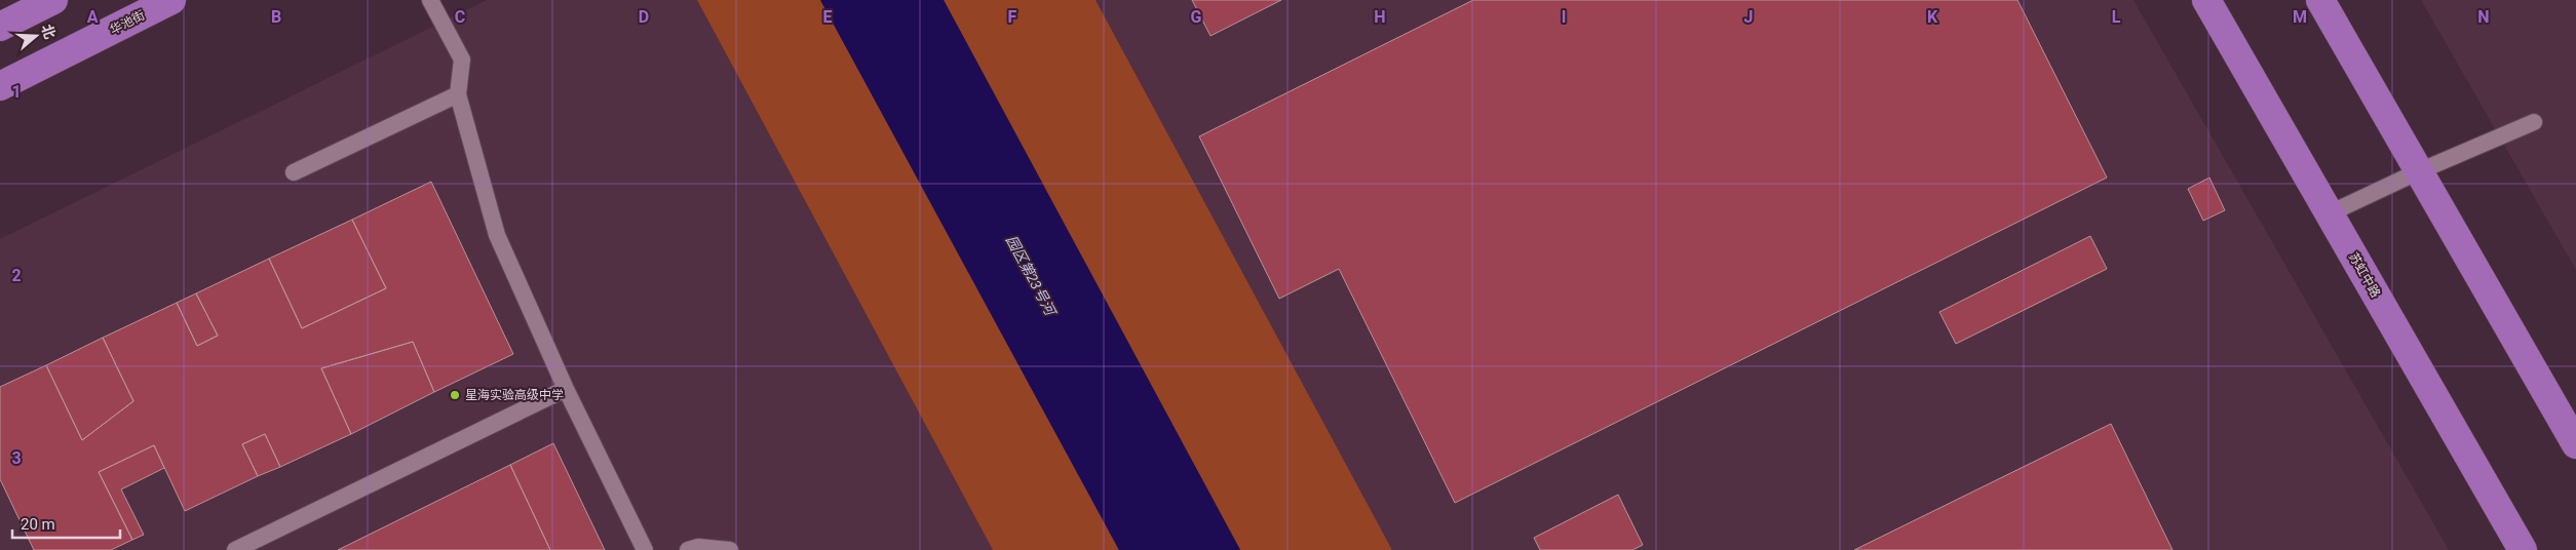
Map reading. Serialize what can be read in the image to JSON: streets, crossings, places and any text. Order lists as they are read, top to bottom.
{
  "streets": {
    "main road": ["华池街", "苏虹中路"]
  },
  "water": ["园区第23号河"],
  "places": ["星海实验高级中学"],
  "scale_bar": "20 m",
  "north": "right",
  "grid": {
    "columns": [
      "A",
      "B",
      "C",
      "D",
      "E",
      "F",
      "G",
      "H",
      "I",
      "J",
      "K",
      "L",
      "M",
      "N"
    ],
    "rows": ["1", "2", "3"]
  }
}
